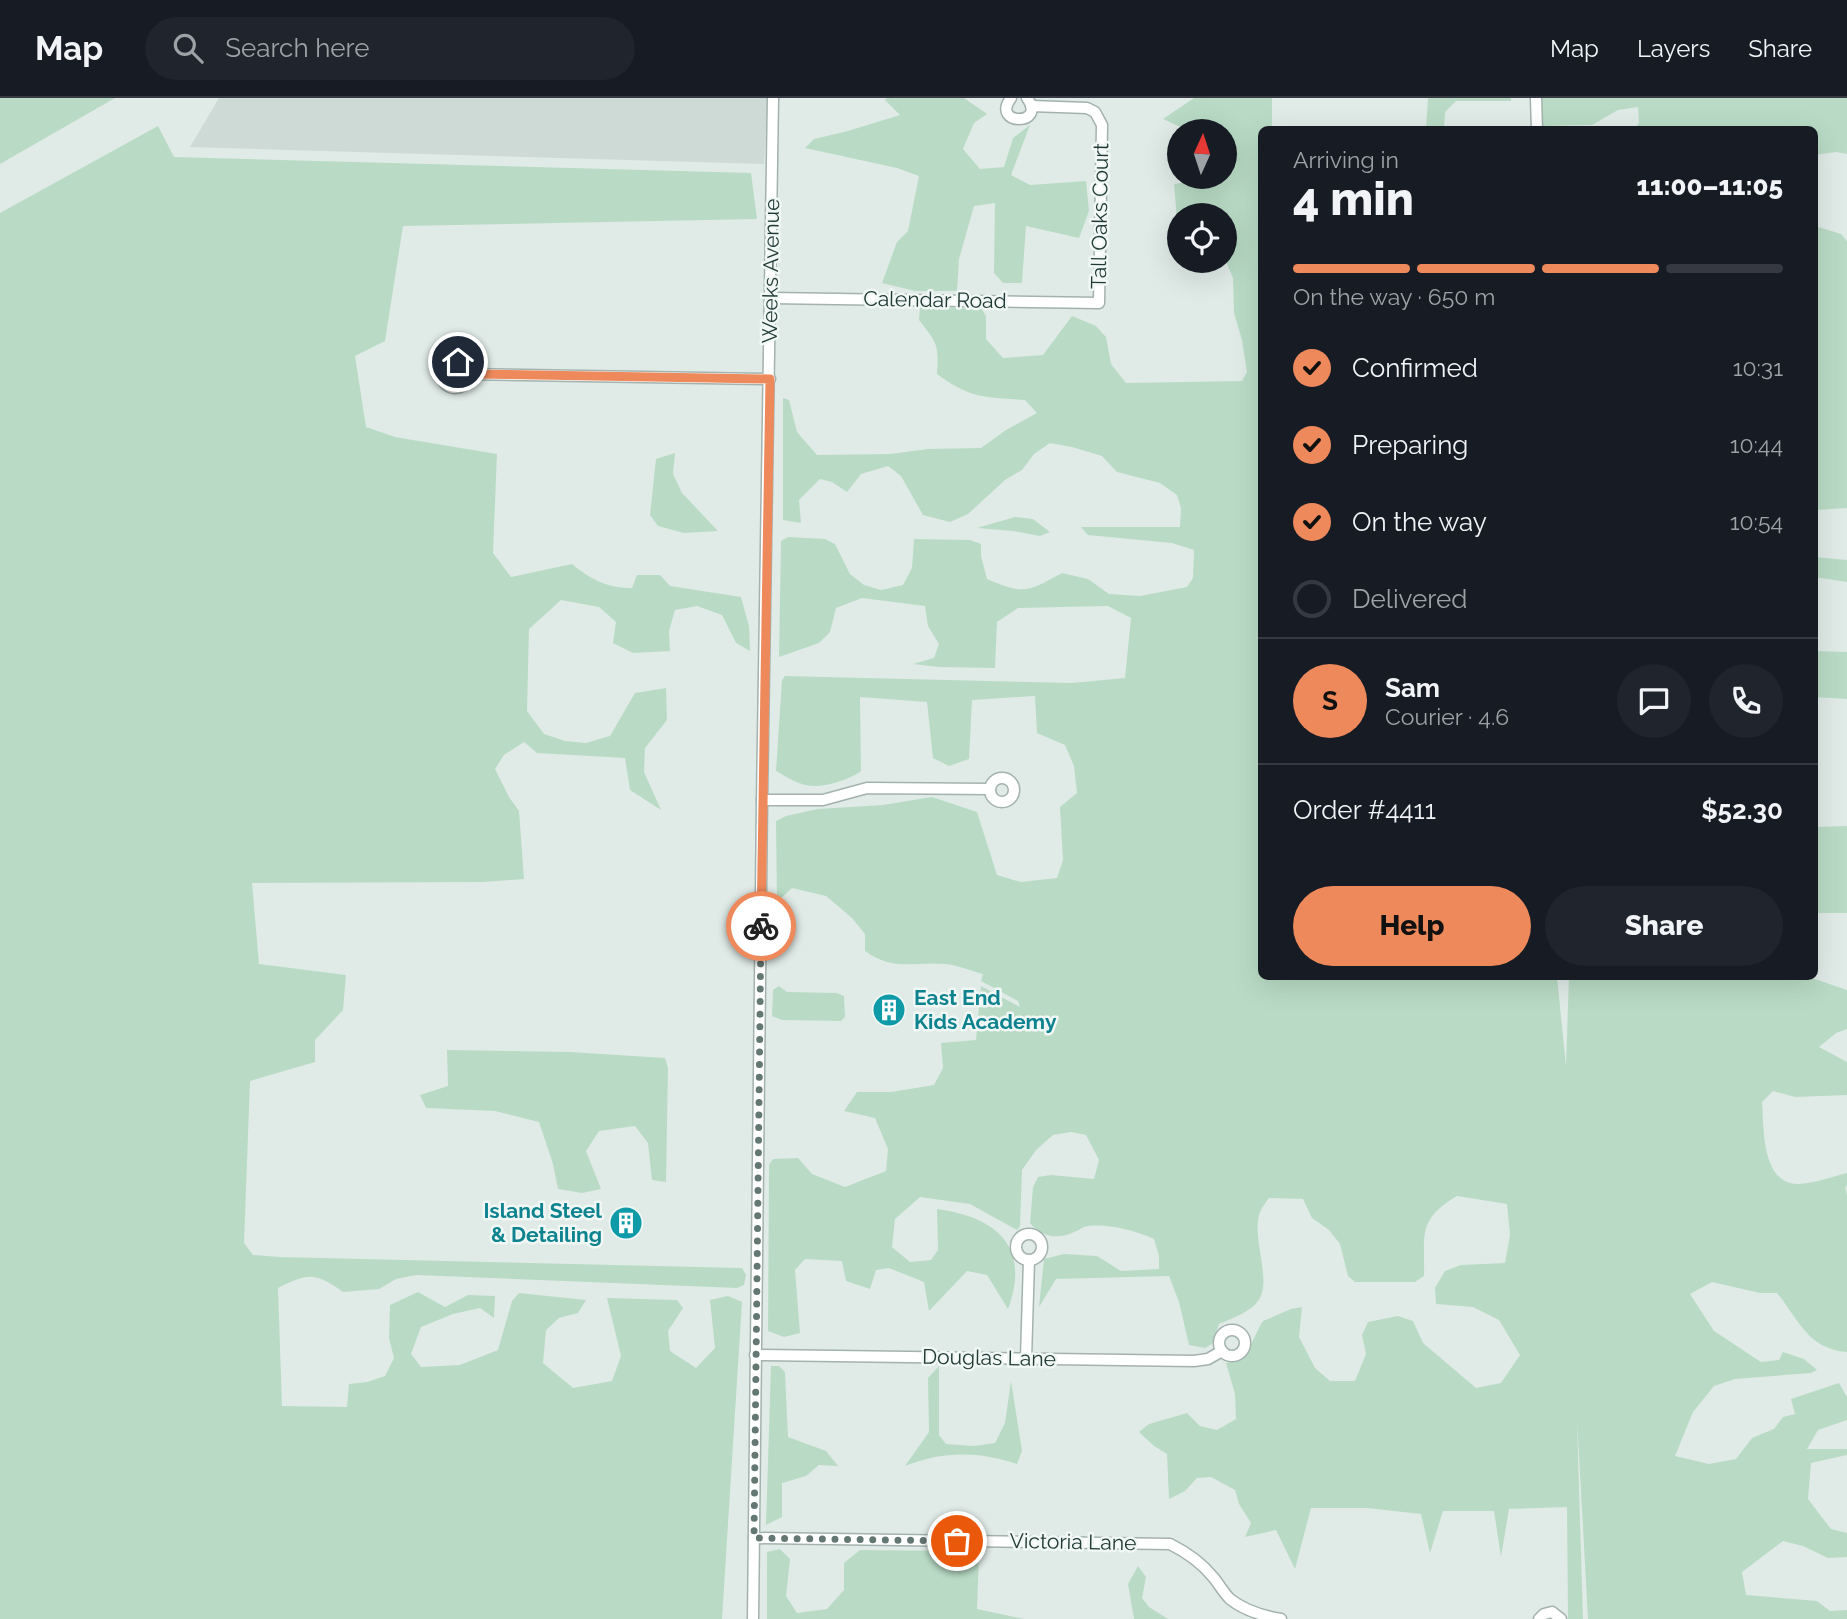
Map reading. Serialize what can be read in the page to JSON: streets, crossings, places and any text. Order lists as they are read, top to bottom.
{
  "streets": {
    "street": [
      "Tall Oaks Court",
      "Weeks Avenue",
      "Calendar Road",
      "Douglas Lane",
      "Victoria Lane"
    ]
  },
  "crossings": [
    ["Tall Oaks Court", "Calendar Road"],
    ["Weeks Avenue", "Calendar Road"],
    ["Weeks Avenue", "Douglas Lane"],
    ["Weeks Avenue", "Victoria Lane"]
  ],
  "places": {
    "building": ["East End Kids Academy", "Island Steel & Detailing"]
  },
  "north": "top",
  "page": {
    "header": "Map",
    "search": "Search here",
    "nav": ["Map", "Layers", "Share"],
    "heading": ["4 min", "Arriving in", "11:00–11:05"],
    "panel": [
      "Sam",
      "Courier · 4.6",
      "Order #4411",
      "$52.30"
    ],
    "bar": "On the way · 650 m",
    "list": [
      ["Confirmed", "10:31"],
      ["Preparing", "10:44"],
      ["On the way", "10:54"],
      "Delivered"
    ],
    "round": "S",
    "buttons": ["Help", "Share"]
  }
}
